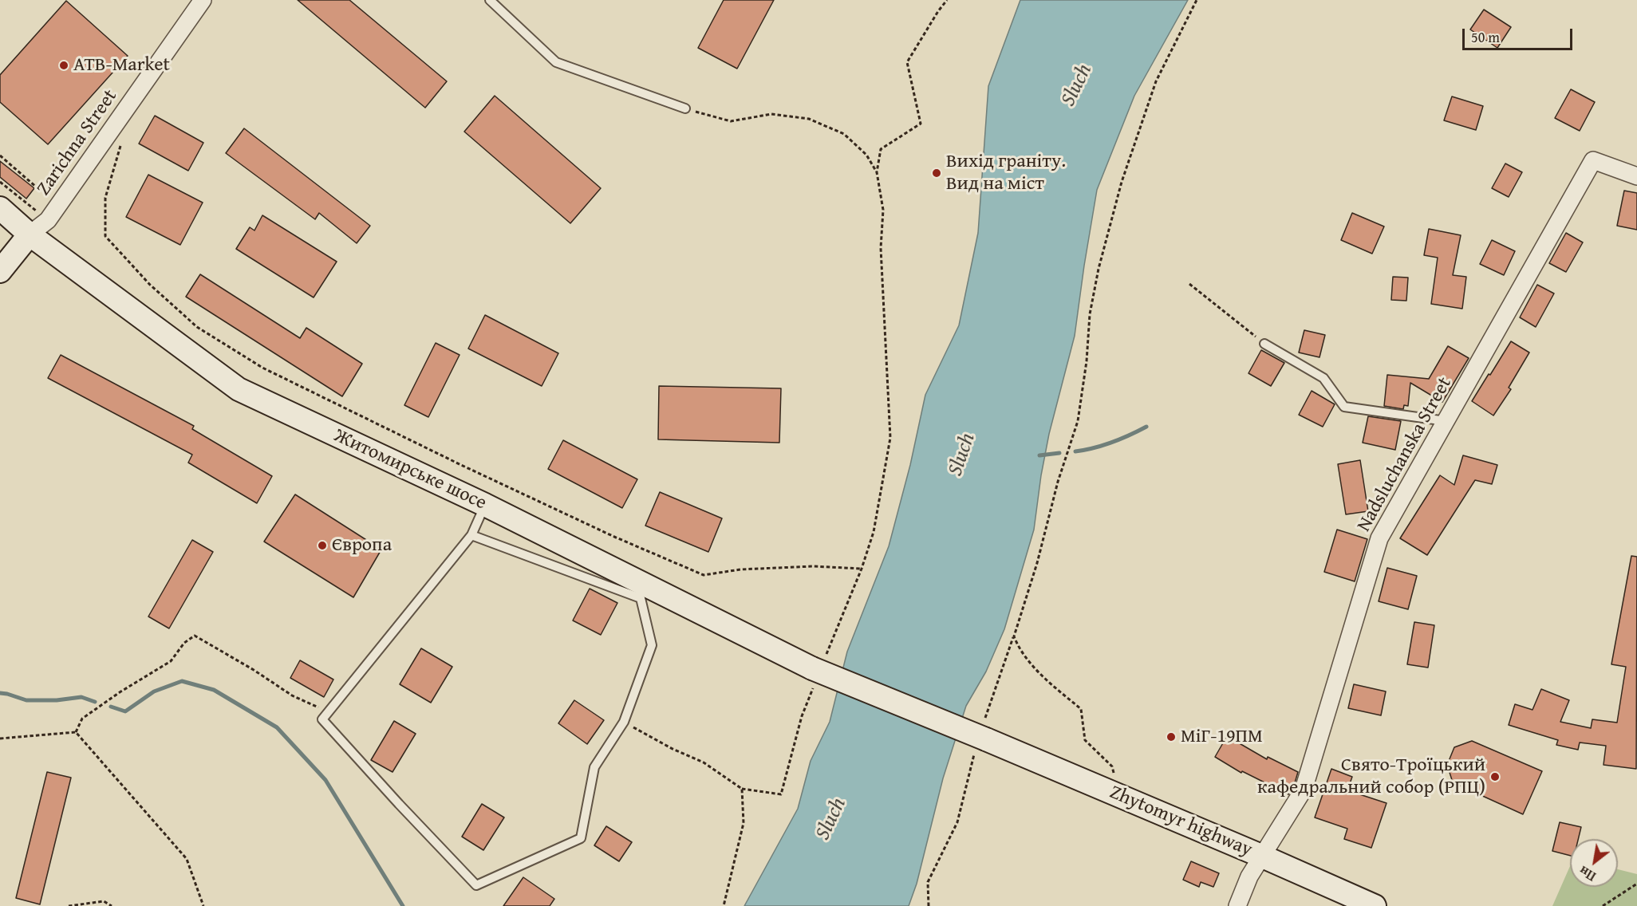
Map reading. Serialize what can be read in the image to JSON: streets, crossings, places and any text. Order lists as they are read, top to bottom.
{
  "streets": {
    "main road": ["Житомирське шосе", "Zhytomyr highway"],
    "street": ["Zarichna Street", "Nadsluchanska Street"]
  },
  "crossings": [
    ["Zarichna Street", "Житомирське шосе"],
    ["Nadsluchanska Street", "Zhytomyr highway"],
    ["Житомирське шосе", "Zhytomyr highway"]
  ],
  "water": ["Sluch"],
  "places": [
    "ATB-Market",
    "Вихід граніту. Вид на міст",
    "Європа",
    "МіГ-19ПМ",
    "Свято-Троїцький кафедральний собор (РПЦ)"
  ],
  "scale_bar": "50 m",
  "north": "bottom left"
}
